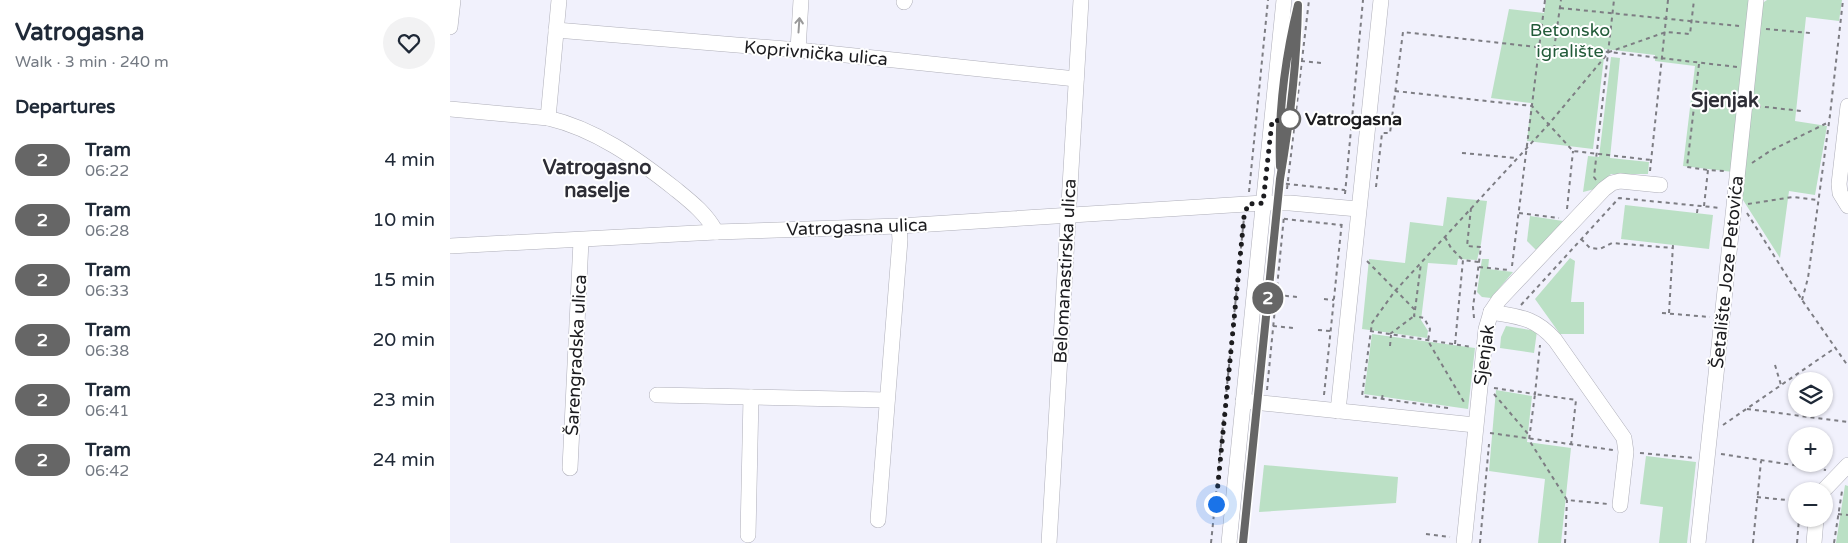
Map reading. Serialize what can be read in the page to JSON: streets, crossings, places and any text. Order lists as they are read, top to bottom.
{
  "streets": {
    "street": [
      "Koprivnička ulica",
      "Vatrogasna ulica",
      "Belomanastirska ulica",
      "Šetalište Joze Petovića",
      "Šarengradska ulica",
      "Sjenjak"
    ]
  },
  "crossings": [
    ["Koprivnička ulica", "Belomanastirska ulica"],
    ["Vatrogasna ulica", "Belomanastirska ulica"],
    ["Vatrogasna ulica", "Šarengradska ulica"]
  ],
  "districts": ["Sjenjak", "Vatrogasno naselje"],
  "parks": ["Betonsko igralište"],
  "places": ["Vatrogasna"],
  "lines": ["tram line 2"],
  "page": {
    "heading": [
      ["Vatrogasna", "Walk · 3 min · 240 m"],
      "Departures"
    ],
    "on_map": "2",
    "list": [
      {
        "mark": "2",
        "name": "Tram",
        "note": "06:22",
        "value": "4 min"
      },
      {
        "mark": "2",
        "name": "Tram",
        "note": "06:28",
        "value": "10 min"
      },
      {
        "mark": "2",
        "name": "Tram",
        "note": "06:33",
        "value": "15 min"
      },
      {
        "mark": "2",
        "name": "Tram",
        "note": "06:38",
        "value": "20 min"
      },
      {
        "mark": "2",
        "name": "Tram",
        "note": "06:41",
        "value": "23 min"
      },
      {
        "mark": "2",
        "name": "Tram",
        "note": "06:42",
        "value": "24 min"
      }
    ],
    "map_buttons": ["+", "−"]
  }
}
